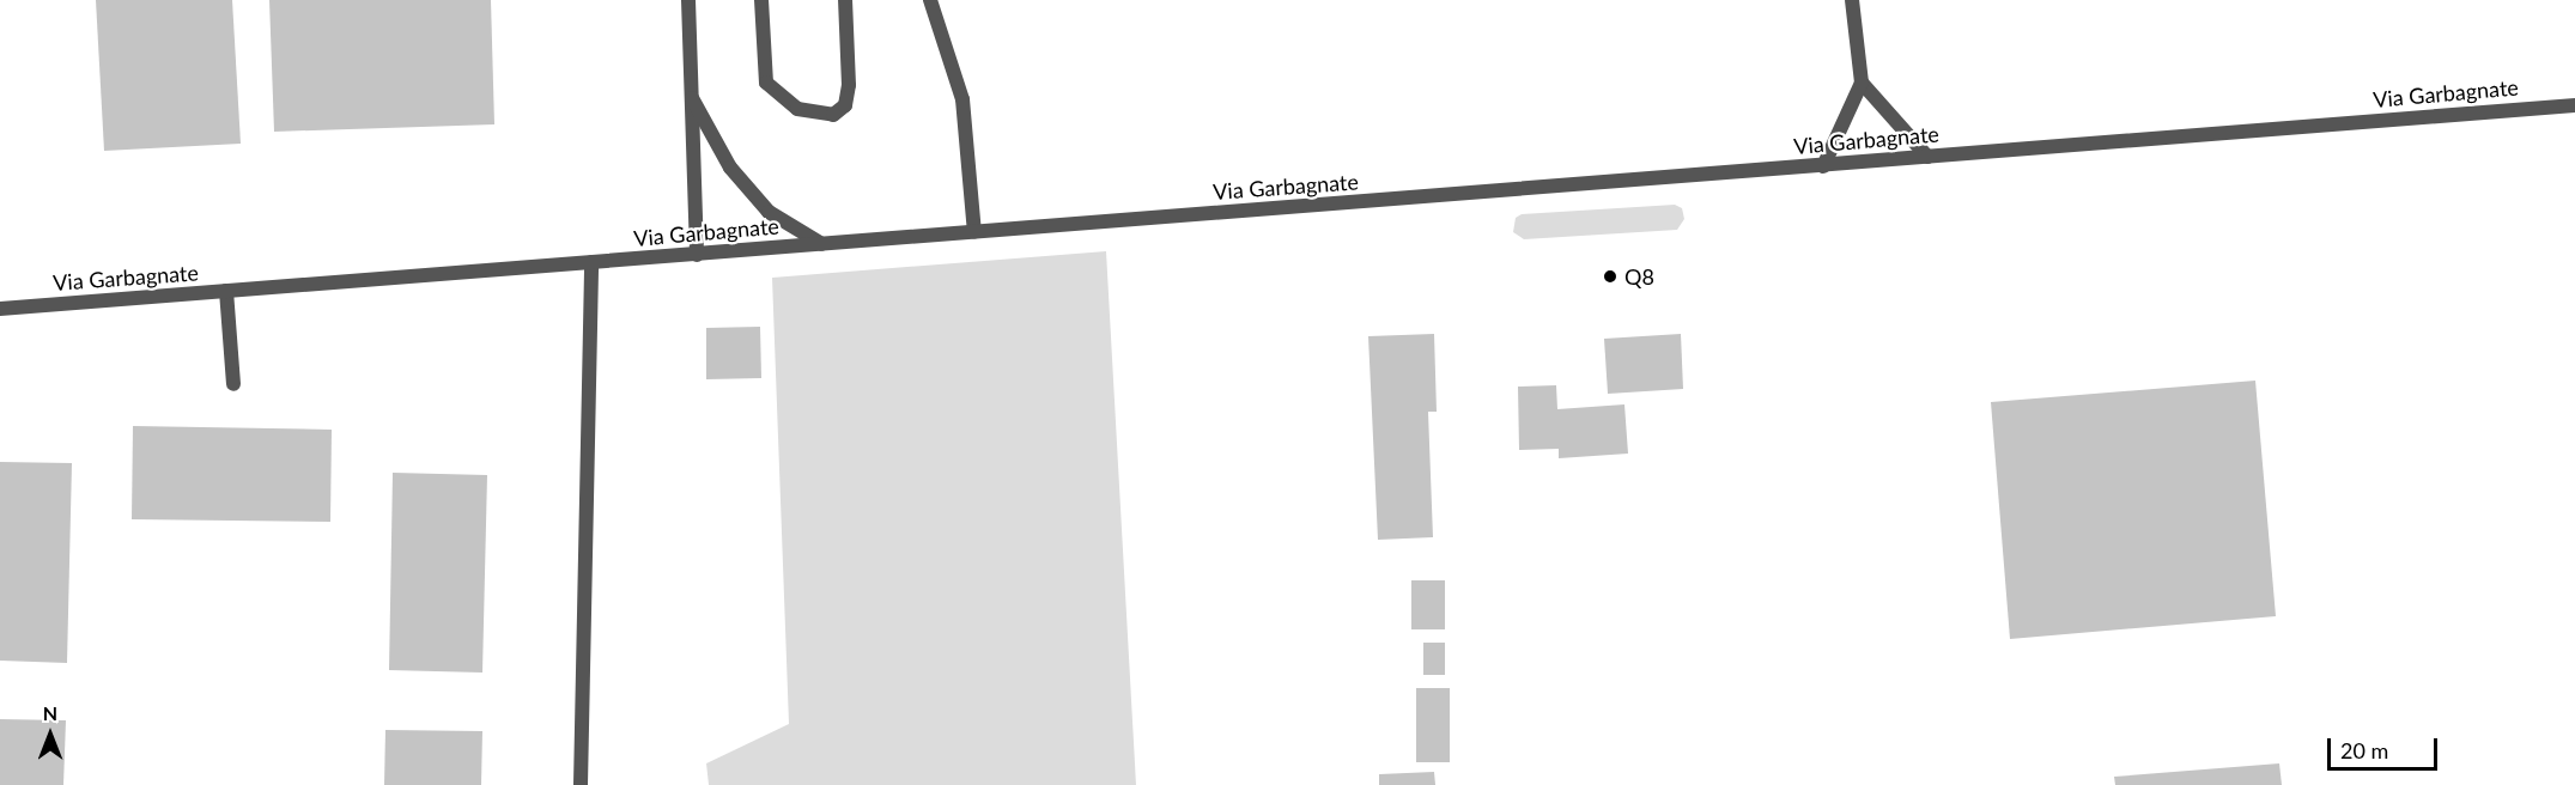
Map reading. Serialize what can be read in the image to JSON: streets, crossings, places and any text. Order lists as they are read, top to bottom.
{
  "streets": {
    "street": ["Via Garbagnate"]
  },
  "places": ["Q8"],
  "scale_bar": "20 m",
  "north": "top"
}
